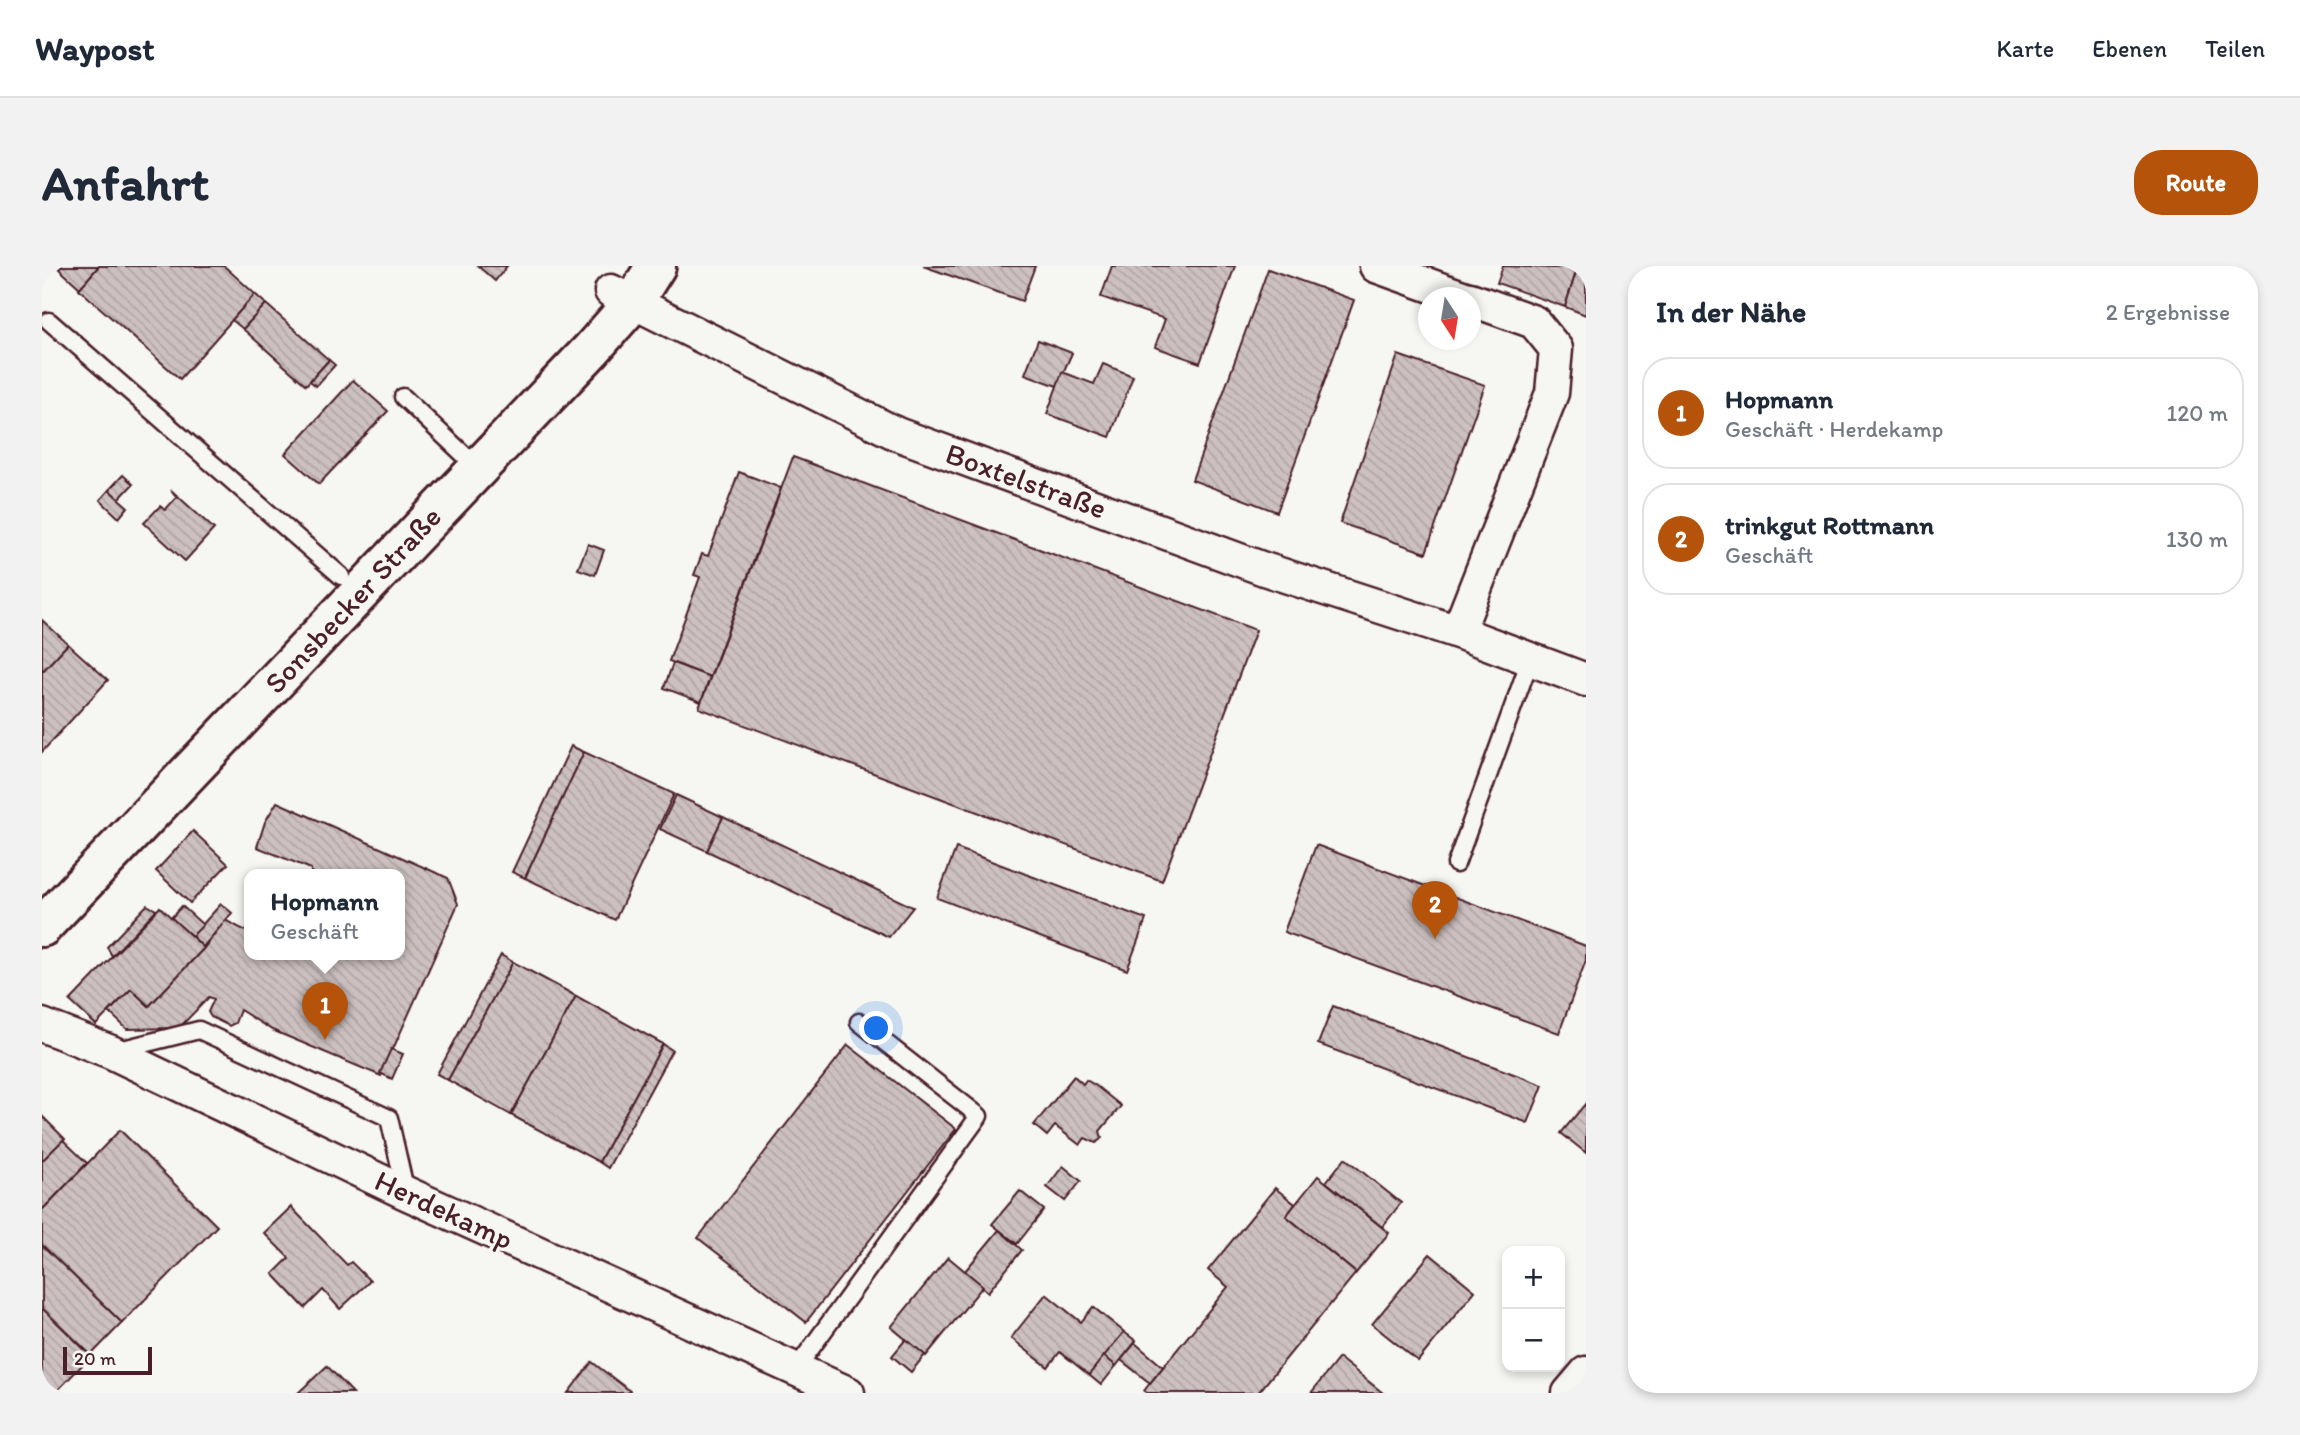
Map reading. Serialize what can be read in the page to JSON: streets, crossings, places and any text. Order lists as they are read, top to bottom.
{
  "streets": {
    "street": ["Boxtelstraße", "Sonsbecker Straße", "Herdekamp"]
  },
  "crossings": [
    ["Boxtelstraße", "Sonsbecker Straße"]
  ],
  "scale_bar": "20 m",
  "north": "bottom",
  "page": {
    "header": "Waypost",
    "nav": ["Karte", "Ebenen", "Teilen"],
    "buttons": "Route",
    "title": "Anfahrt",
    "heading": ["In der Nähe", "2 Ergebnisse"],
    "list": [
      {
        "mark": "1",
        "name": "Hopmann",
        "note": "Geschäft · Herdekamp",
        "value": "120 m"
      },
      {
        "mark": "2",
        "name": "trinkgut Rottmann",
        "note": "Geschäft",
        "value": "130 m"
      }
    ],
    "popup": ["Hopmann", "Geschäft"],
    "pins": ["2", "1"],
    "map_buttons": ["+", "−"],
    "scale": "20 m"
  }
}
